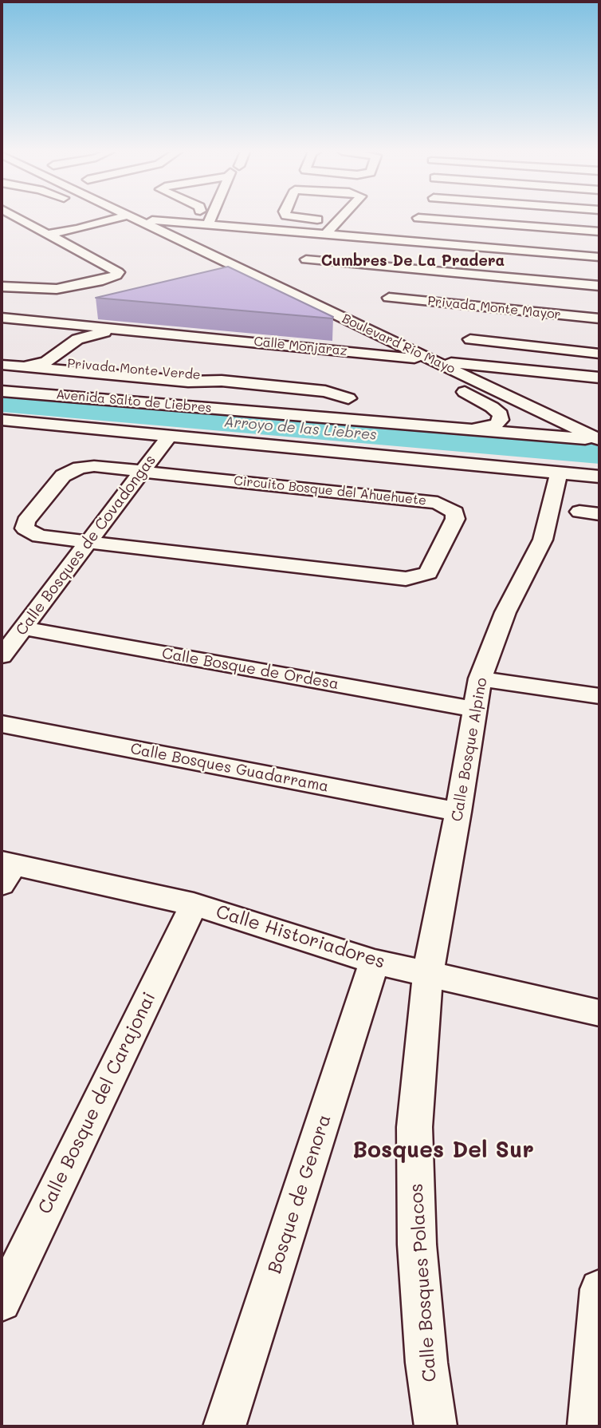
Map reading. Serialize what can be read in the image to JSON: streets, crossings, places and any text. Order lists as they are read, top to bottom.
{
  "streets": {
    "street": [
      "Privada Monte Mayor",
      "Boulevard Río Mayo",
      "Calle Monjaraz",
      "Privada Monte Verde",
      "Avenida Salto de Liebres",
      "Circuito Bosque del Ahuehuete",
      "Calle Bosques de Covadongas",
      "Calle Bosque de Ordesa",
      "Calle Bosque Alpino",
      "Calle Bosques Guadarrama",
      "Calle Historiadores",
      "Calle Bosque del Carajonai",
      "Bosque de Genora",
      "Calle Bosques Polacos"
    ]
  },
  "crossings": [
    ["Boulevard Río Mayo", "Calle Monjaraz"],
    ["Boulevard Río Mayo", "Avenida Salto de Liebres"],
    ["Calle Monjaraz", "Privada Monte Verde"],
    ["Avenida Salto de Liebres", "Calle Bosques de Covadongas"],
    ["Avenida Salto de Liebres", "Calle Bosque Alpino"],
    ["Circuito Bosque del Ahuehuete", "Calle Bosques de Covadongas"],
    ["Calle Bosques de Covadongas", "Calle Bosque de Ordesa"],
    ["Calle Bosque de Ordesa", "Calle Bosque Alpino"],
    ["Calle Bosque Alpino", "Calle Bosques Guadarrama"],
    ["Calle Bosque Alpino", "Calle Historiadores"],
    ["Calle Bosque Alpino", "Calle Bosques Polacos"],
    ["Calle Historiadores", "Calle Bosque del Carajonai"],
    ["Calle Historiadores", "Bosque de Genora"],
    ["Calle Historiadores", "Calle Bosques Polacos"]
  ],
  "districts": ["Cumbres De La Pradera", "Bosques Del Sur"],
  "water": ["Arroyo de las Liebres"]
}
